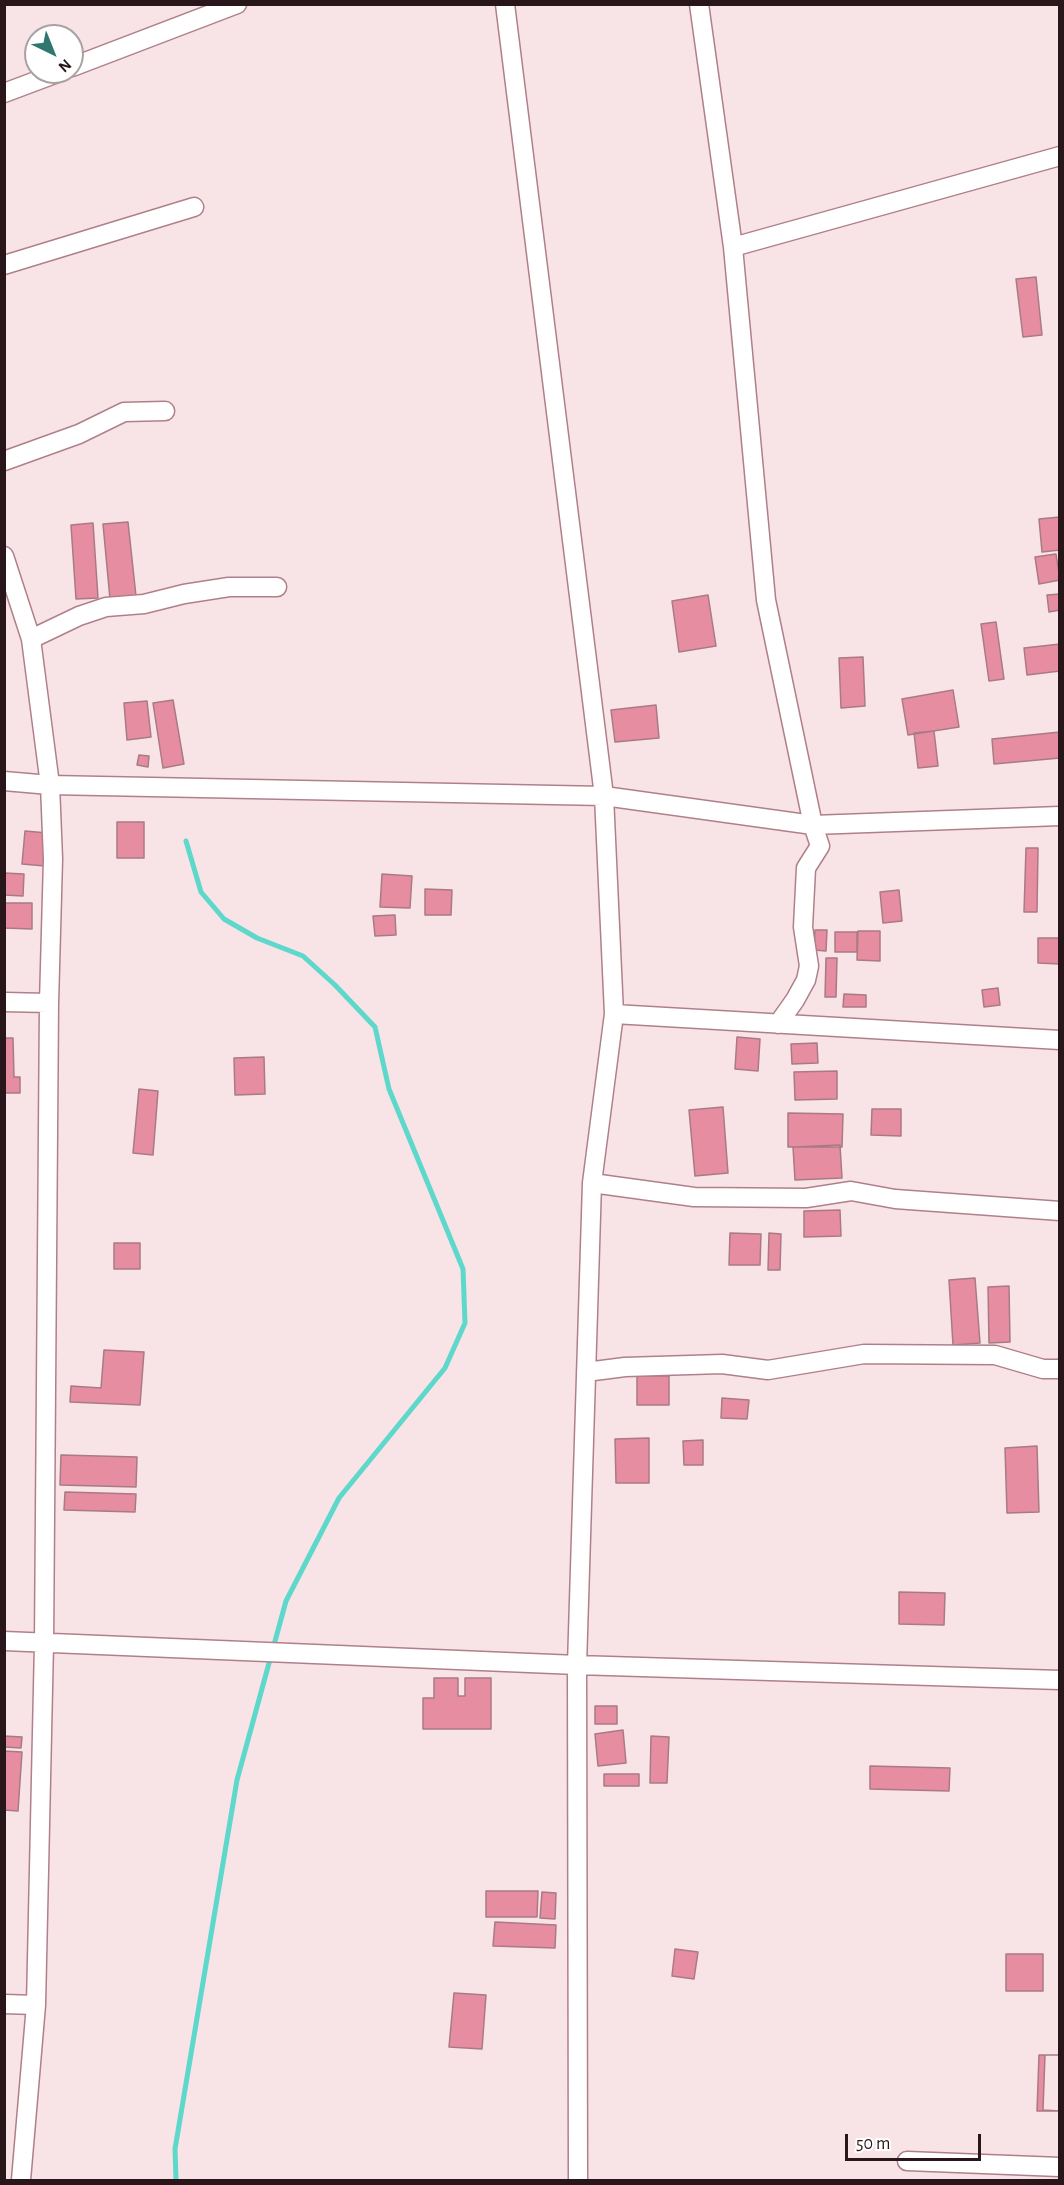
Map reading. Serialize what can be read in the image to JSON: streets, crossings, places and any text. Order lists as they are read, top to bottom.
{
  "scale_bar": "50 m",
  "north": "bottom right"
}
